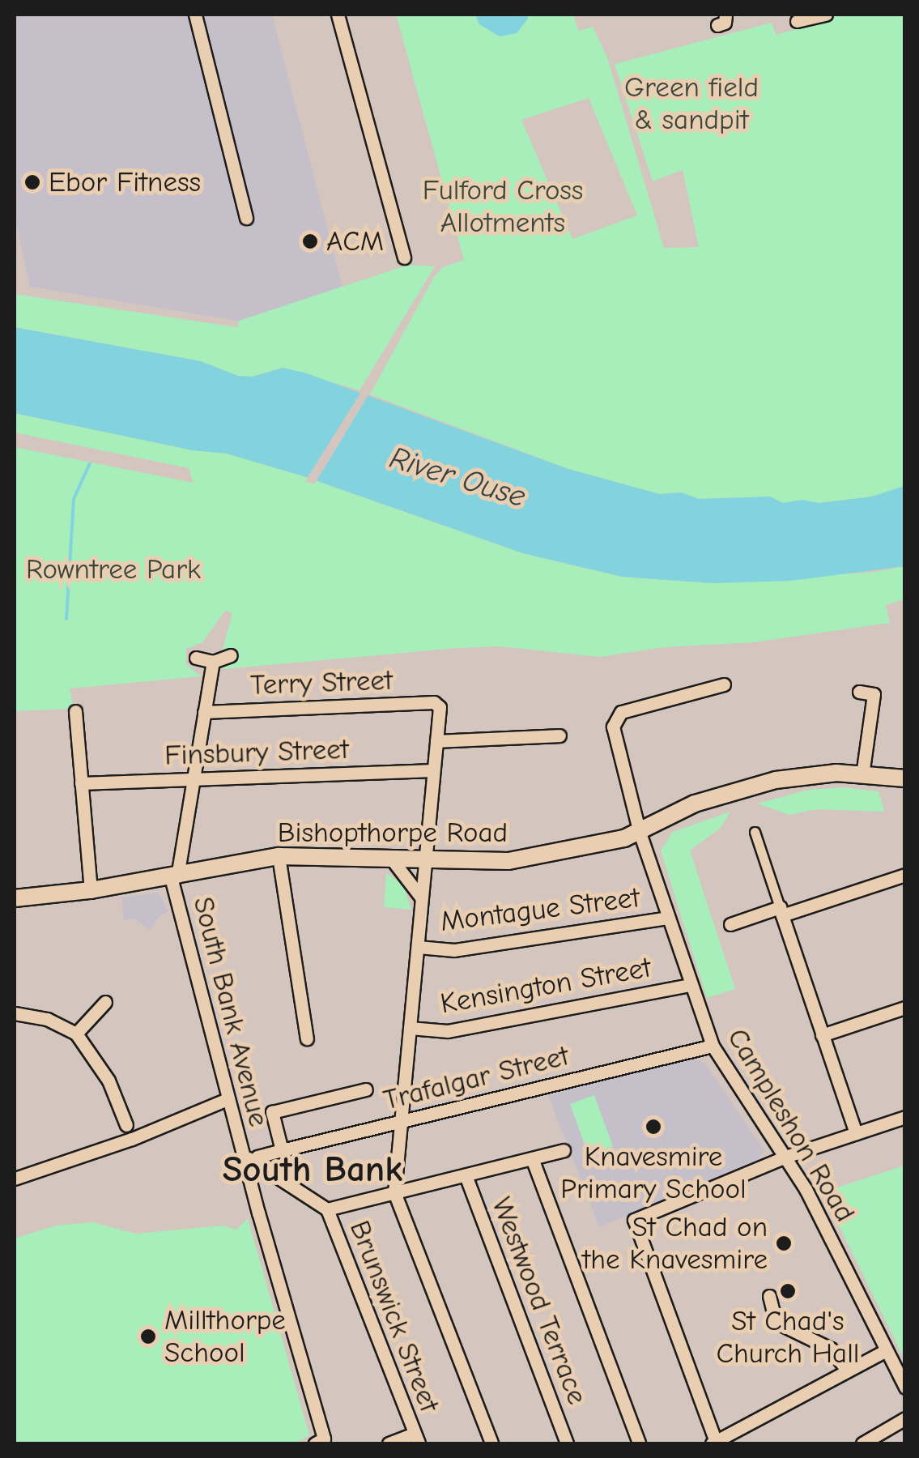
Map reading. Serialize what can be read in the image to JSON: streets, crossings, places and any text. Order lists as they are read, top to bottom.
{
  "streets": {
    "street": [
      "Terry Street",
      "Finsbury Street",
      "Bishopthorpe Road",
      "Montague Street",
      "Kensington Street",
      "South Bank Avenue",
      "Trafalgar Street",
      "Campleshon Road",
      "Westwood Terrace",
      "Brunswick Street"
    ]
  },
  "crossings": [
    ["Bishopthorpe Road", "South Bank Avenue"],
    ["Bishopthorpe Road", "Campleshon Road"],
    ["Montague Street", "Campleshon Road"],
    ["Kensington Street", "Campleshon Road"],
    ["South Bank Avenue", "Trafalgar Street"],
    ["South Bank Avenue", "Brunswick Street"],
    ["Trafalgar Street", "Campleshon Road"],
    ["Trafalgar Street", "Brunswick Street"]
  ],
  "districts": ["South Bank"],
  "water": ["River Ouse"],
  "parks": ["Green field & sandpit", "Fulford Cross Allotments", "Rowntree Park"],
  "places": [
    "Ebor Fitness",
    "ACM",
    "Knavesmire Primary School",
    "St Chad on the Knavesmire",
    "St Chad's Church Hall",
    "Millthorpe School"
  ]
}
